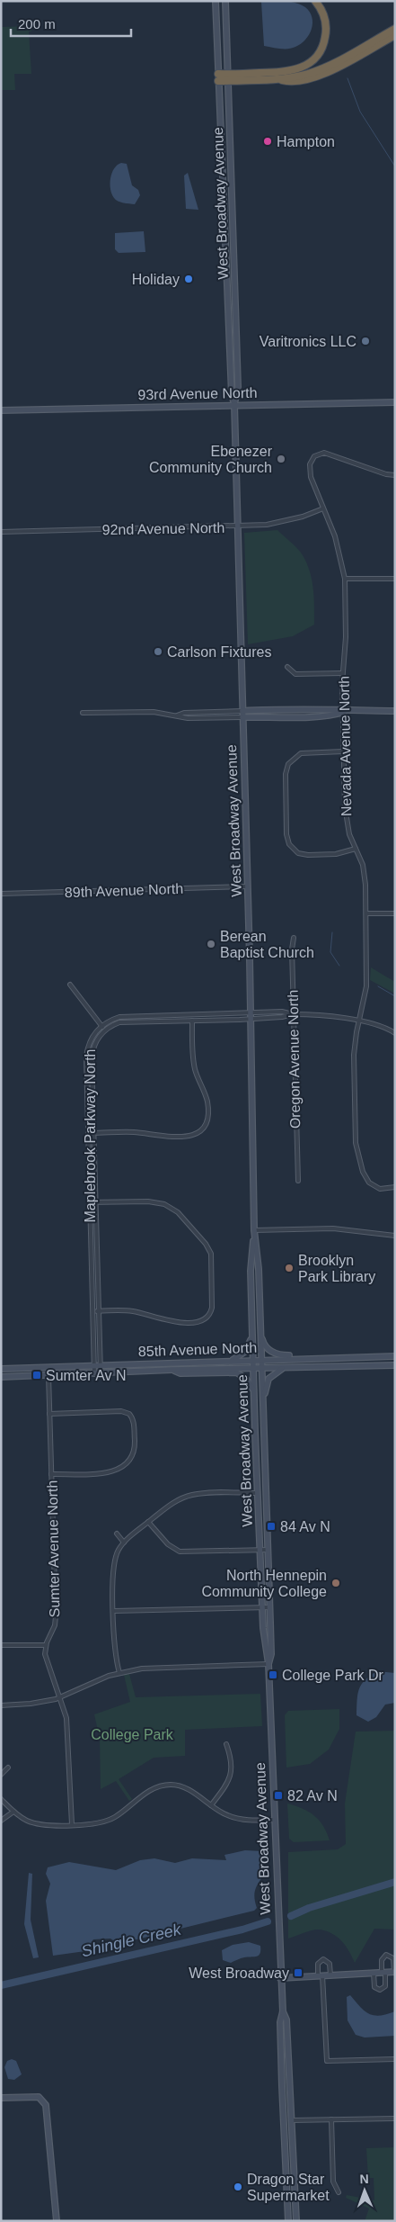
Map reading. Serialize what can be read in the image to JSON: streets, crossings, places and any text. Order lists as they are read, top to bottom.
{
  "streets": {
    "main road": ["West Broadway Avenue", "93rd Avenue North", "85th Avenue North"],
    "street": [
      "92nd Avenue North",
      "Nevada Avenue North",
      "89th Avenue North",
      "Oregon Avenue North",
      "Maplebrook Parkway North",
      "Sumter Avenue North"
    ]
  },
  "crossings": [
    ["West Broadway Avenue", "93rd Avenue North"],
    ["West Broadway Avenue", "92nd Avenue North"],
    ["West Broadway Avenue", "89th Avenue North"],
    ["West Broadway Avenue", "Maplebrook Parkway North"],
    ["West Broadway Avenue", "85th Avenue North"],
    ["92nd Avenue North", "Nevada Avenue North"],
    ["Maplebrook Parkway North", "85th Avenue North"],
    ["85th Avenue North", "Sumter Avenue North"]
  ],
  "water": ["Shingle Creek"],
  "parks": ["College Park"],
  "places": {
    "other": [
      "Hampton",
      "Holiday",
      "Varitronics LLC",
      "Ebenezer Community Church",
      "Carlson Fixtures",
      "Berean Baptist Church",
      "Brooklyn Park Library",
      "North Hennepin Community College",
      "Dragon Star Supermarket"
    ],
    "transit": [
      "Sumter Av N",
      "84 Av N",
      "College Park Dr",
      "82 Av N",
      "West Broadway"
    ]
  },
  "scale_bar": "200 m",
  "north": "top"
}
